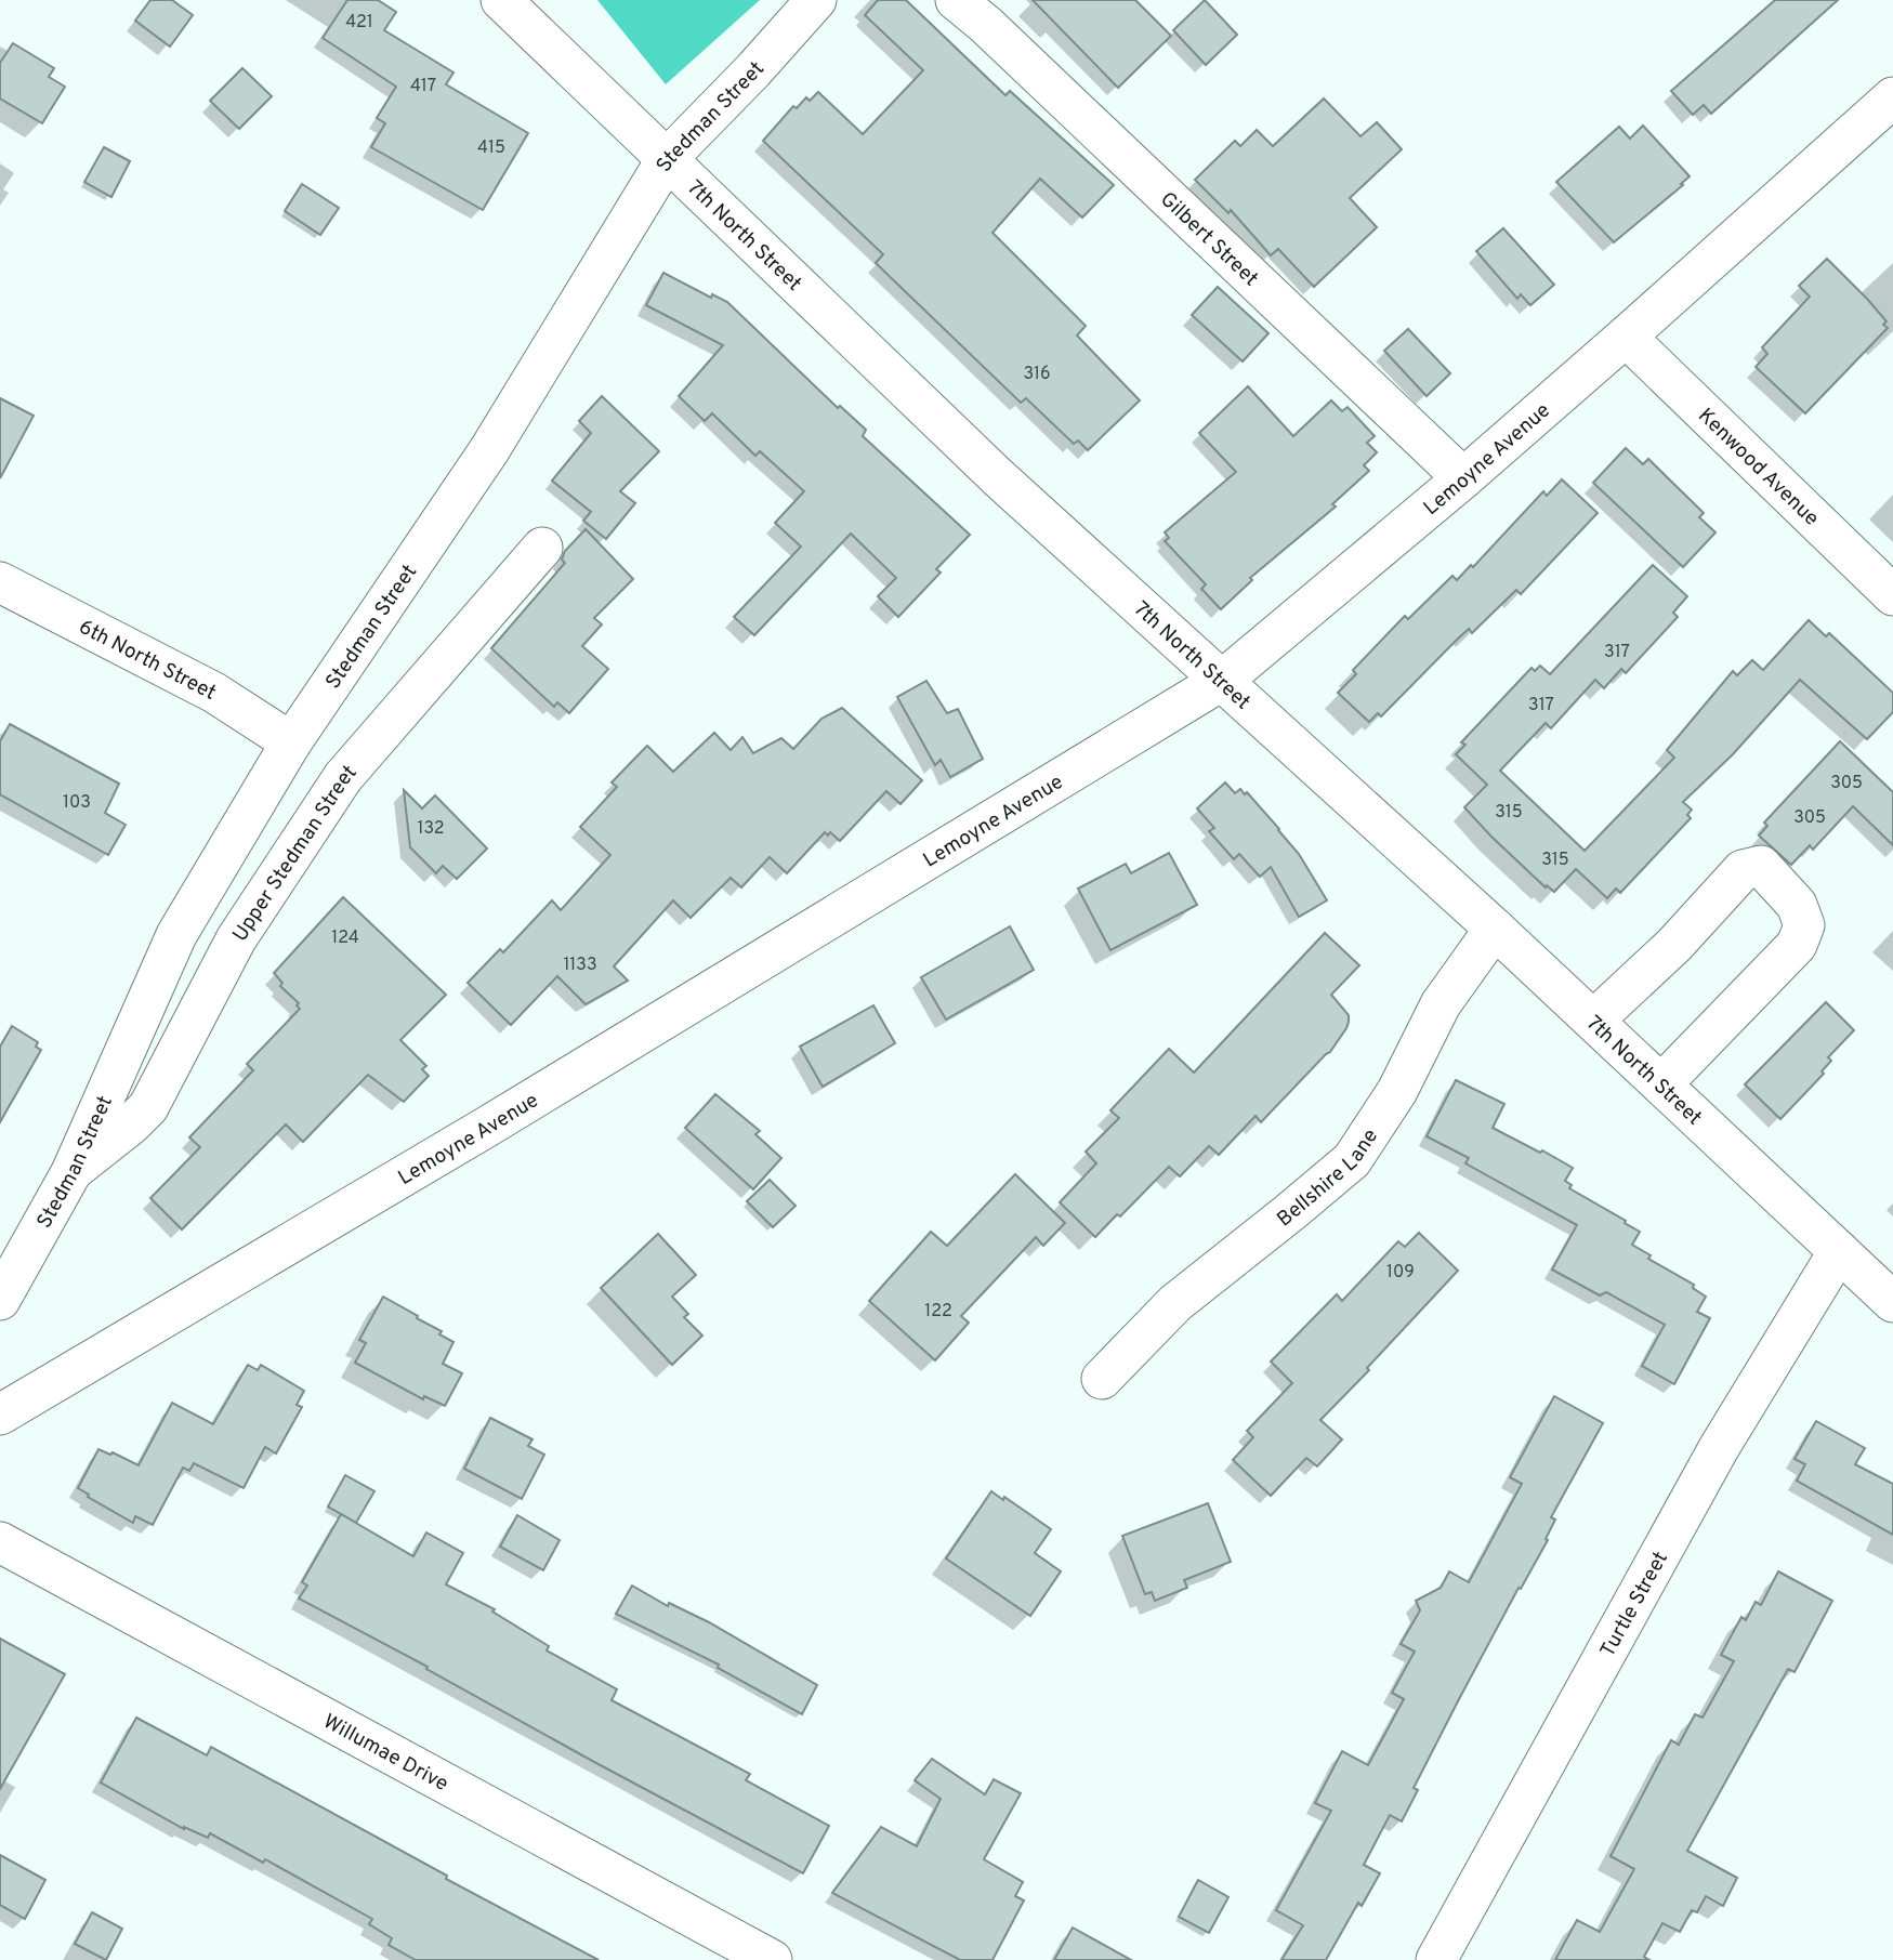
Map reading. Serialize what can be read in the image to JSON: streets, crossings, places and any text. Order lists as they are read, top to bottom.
{
  "streets": {
    "street": [
      "Stedman Street",
      "7th North Street",
      "Gilbert Street",
      "Lemoyne Avenue",
      "Kenwood Avenue",
      "6th North Street",
      "Upper Stedman Street",
      "Bellshire Lane",
      "Turtle Street",
      "Willumae Drive"
    ]
  },
  "crossings": [
    ["Stedman Street", "7th North Street"],
    ["Stedman Street", "6th North Street"],
    ["Stedman Street", "Upper Stedman Street"],
    ["7th North Street", "Lemoyne Avenue"],
    ["7th North Street", "Bellshire Lane"],
    ["7th North Street", "Turtle Street"],
    ["Gilbert Street", "Lemoyne Avenue"],
    ["Lemoyne Avenue", "Kenwood Avenue"]
  ],
  "house_numbers": [
    "421",
    "417",
    "415",
    "316",
    "317",
    "317",
    "305",
    "103",
    "315",
    "305",
    "132",
    "315",
    "124",
    "1133",
    "109",
    "122"
  ]
}
